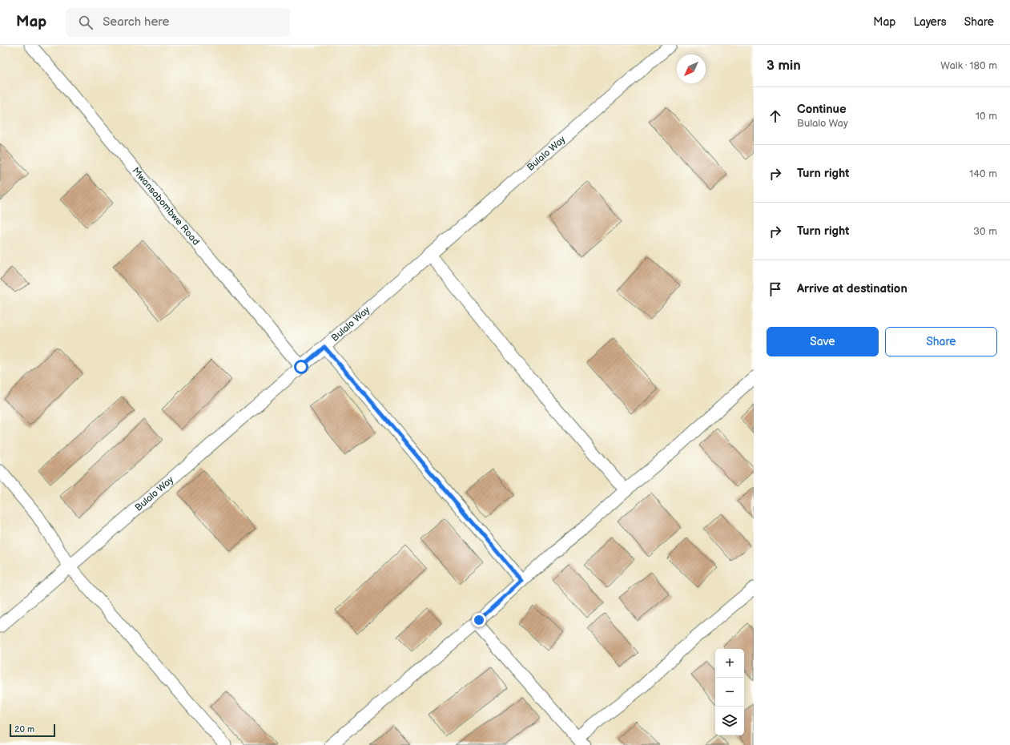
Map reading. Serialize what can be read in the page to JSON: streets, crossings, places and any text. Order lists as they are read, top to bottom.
{
  "streets": {
    "street": ["Bulalo Way", "Mwansabombwe Road"]
  },
  "crossings": [
    ["Bulalo Way", "Mwansabombwe Road"]
  ],
  "scale_bar": "20 m",
  "north": "bottom left",
  "page": {
    "header": "Map",
    "search": "Search here",
    "nav": ["Map", "Layers", "Share"],
    "heading": ["3 min", "Walk · 180 m"],
    "list": [
      ["Continue", "Bulalo Way", "10 m"],
      ["Turn right", "140 m"],
      ["Turn right", "30 m"],
      "Arrive at destination"
    ],
    "buttons": ["Save", "Share"],
    "map_buttons": ["+", "−"],
    "scale": "20 m"
  }
}
